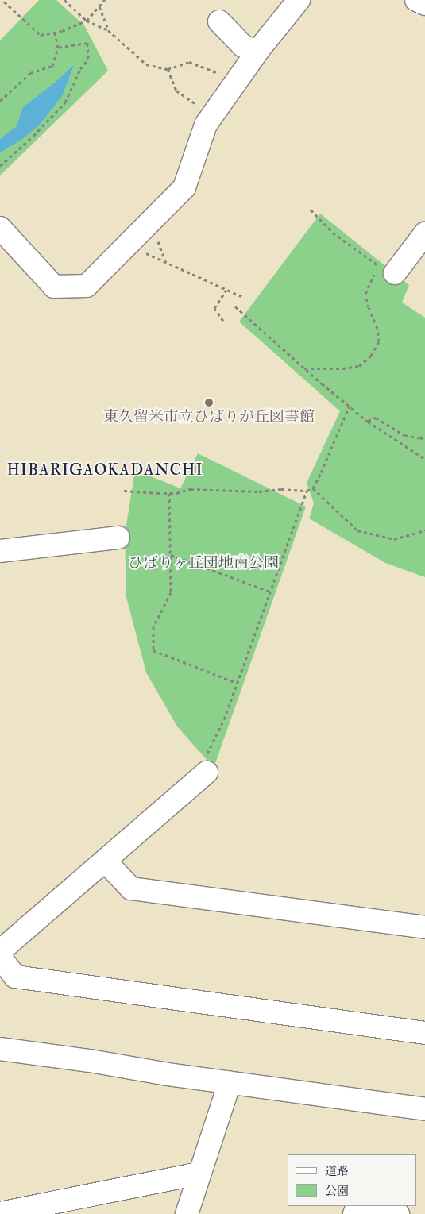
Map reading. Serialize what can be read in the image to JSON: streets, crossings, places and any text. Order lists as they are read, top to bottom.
{
  "districts": ["HIBARIGAOKADANCHI"],
  "parks": ["ひばりヶ丘団地南公園"],
  "places": ["東久留米市立ひばりが丘図書館"],
  "legend": ["道路", "公園"]
}
